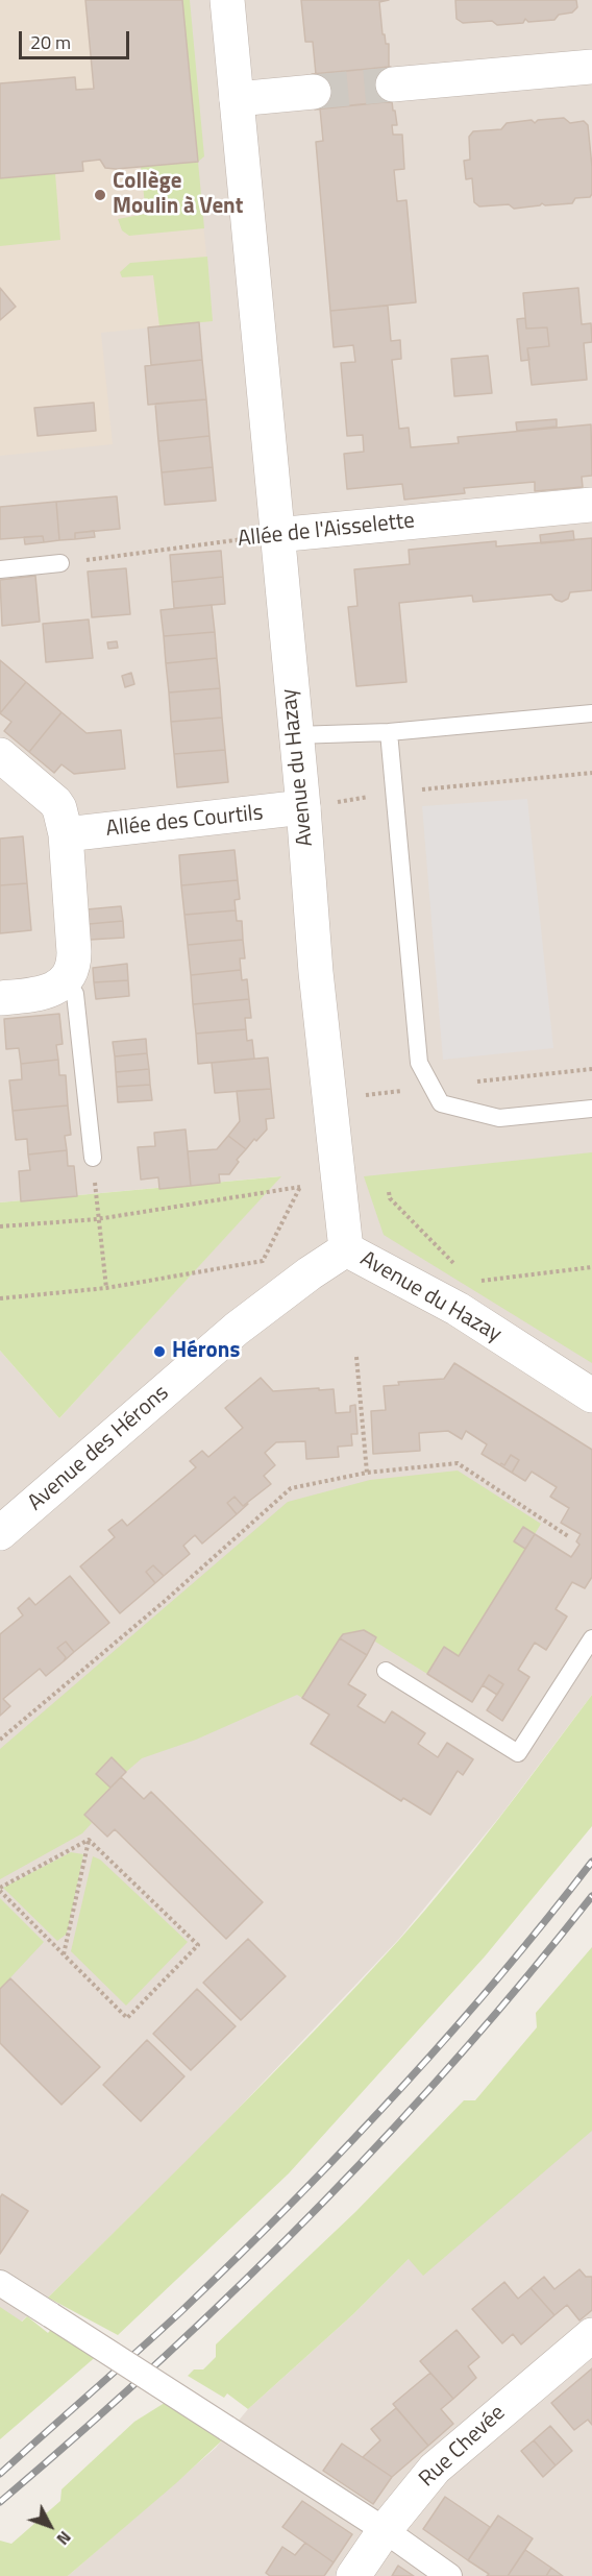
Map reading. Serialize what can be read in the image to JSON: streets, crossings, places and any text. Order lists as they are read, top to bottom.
{
  "streets": {
    "street": [
      "Allée de l'Aisselette",
      "Avenue du Hazay",
      "Allée des Courtils",
      "Avenue des Hérons",
      "Rue Chevée"
    ]
  },
  "crossings": [
    ["Allée de l'Aisselette", "Avenue du Hazay"],
    ["Avenue du Hazay", "Allée des Courtils"],
    ["Avenue du Hazay", "Avenue des Hérons"]
  ],
  "places": ["Collège Moulin à Vent", "Hérons"],
  "scale_bar": "20 m",
  "north": "bottom right"
}
